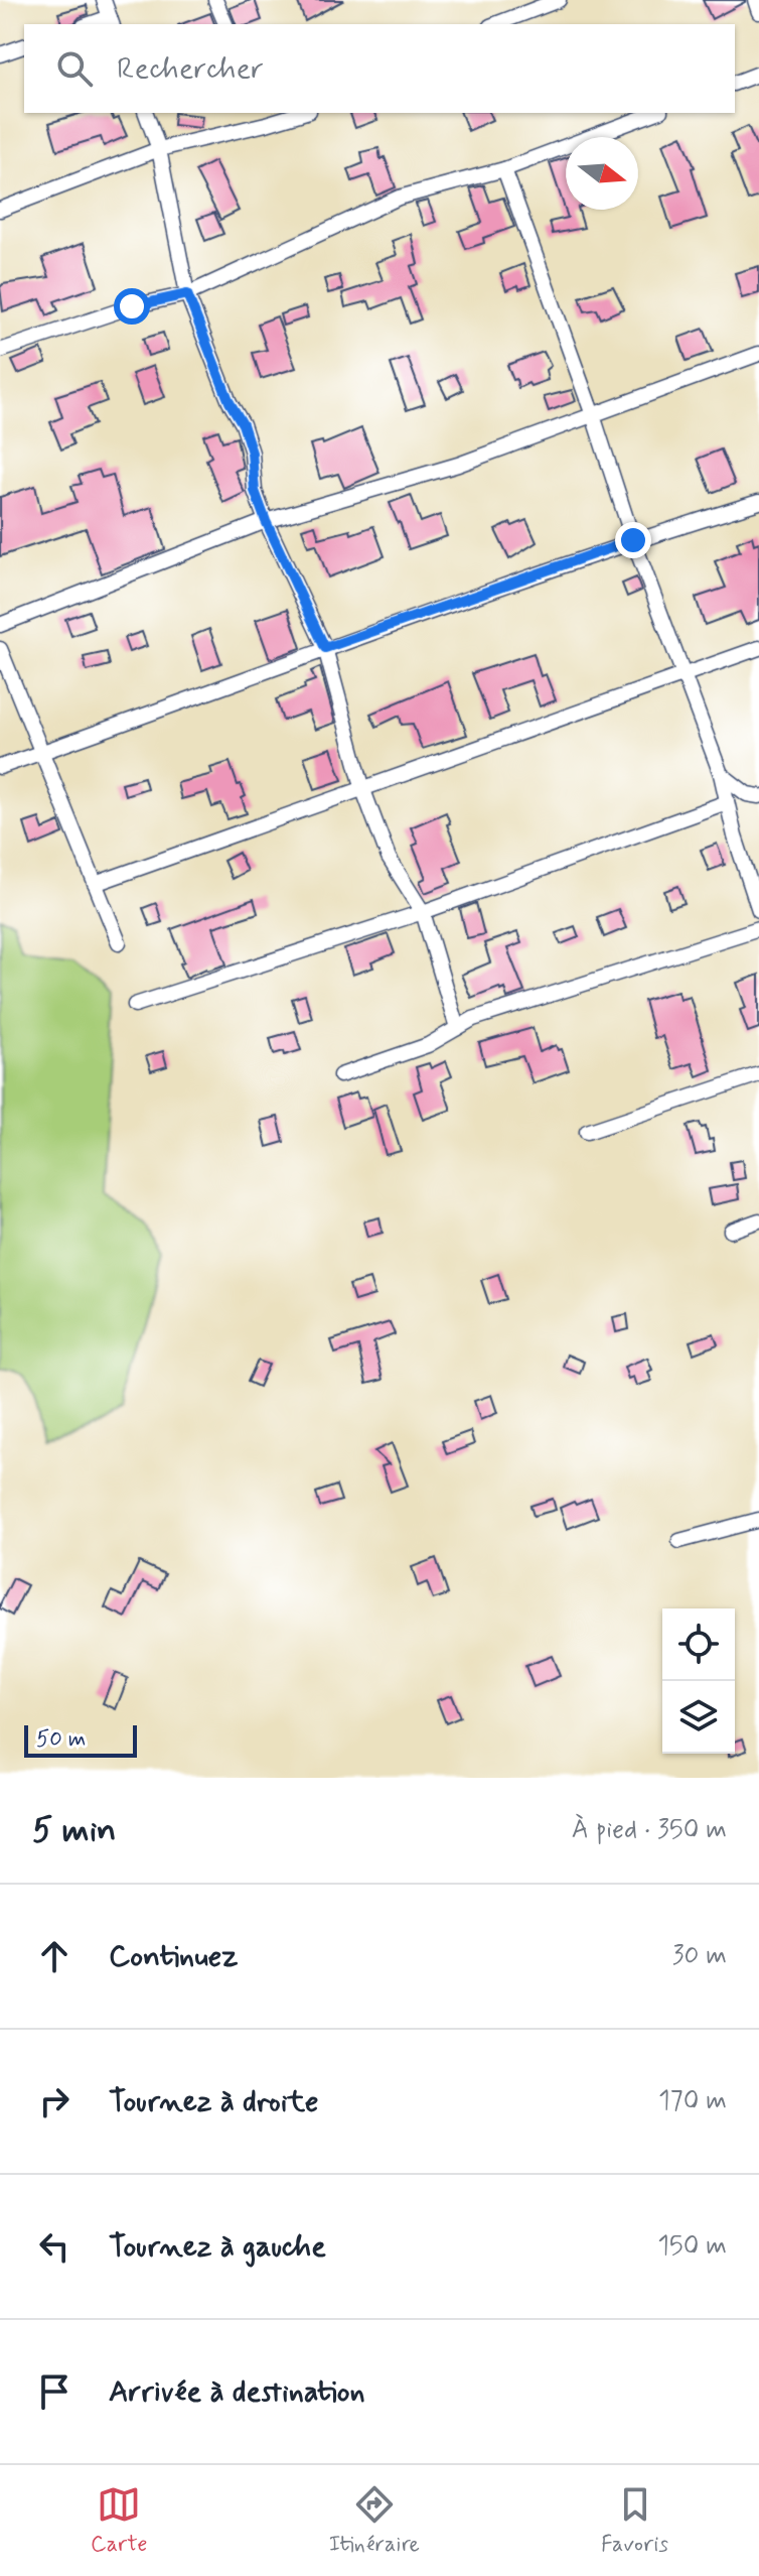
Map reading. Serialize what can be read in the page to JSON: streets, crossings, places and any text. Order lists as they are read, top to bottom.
{
  "scale_bar": "50 m",
  "north": "right",
  "page": {
    "search": "Rechercher",
    "scale": "50 m",
    "heading": ["5 min", "À pied · 350 m"],
    "list": [
      ["Continuez", "30 m"],
      ["Tournez à droite", "170 m"],
      ["Tournez à gauche", "150 m"],
      "Arrivée à destination"
    ],
    "nav": ["Carte", "Itinéraire", "Favoris"]
  }
}
